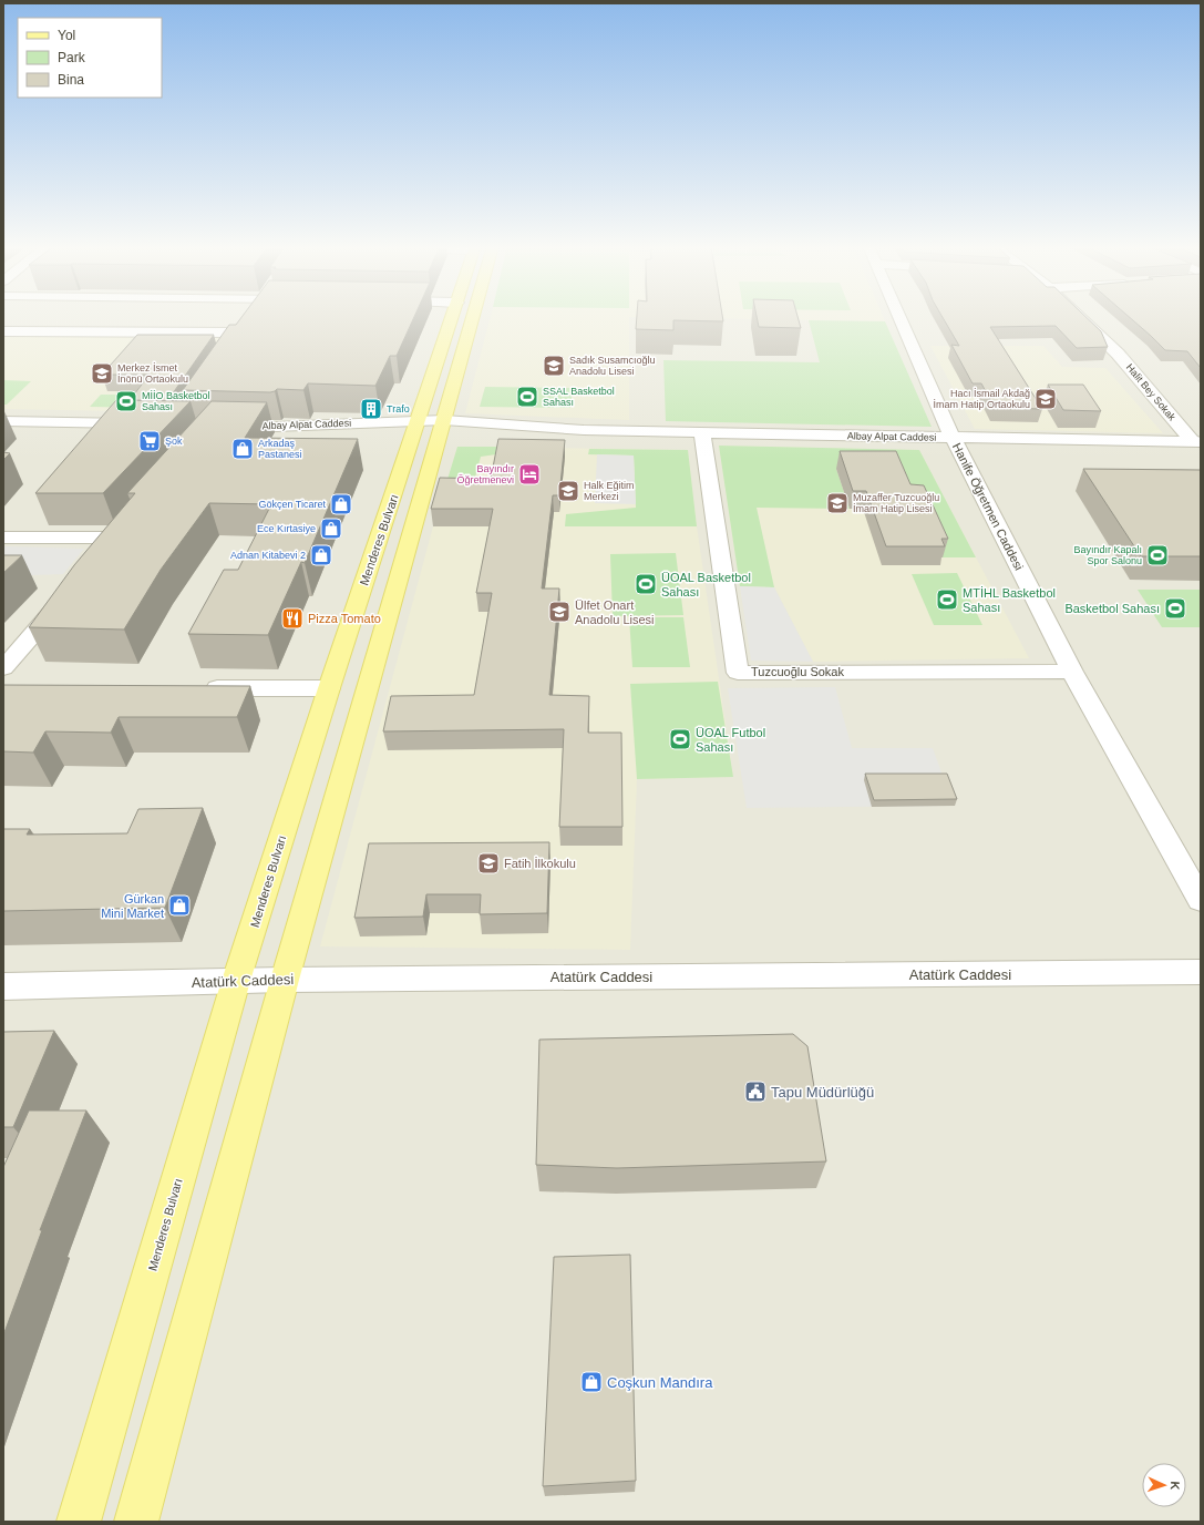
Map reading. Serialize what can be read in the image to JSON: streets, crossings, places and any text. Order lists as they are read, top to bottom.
{
  "streets": {
    "main road": ["Menderes Bulvarı"],
    "street": [
      "Halit Bey Sokak",
      "Albay Alpat Caddesi",
      "Hanife Öğretmen Caddesi",
      "Tuzcuoğlu Sokak",
      "Atatürk Caddesi"
    ]
  },
  "crossings": [
    ["Halit Bey Sokak", "Albay Alpat Caddesi"],
    ["Albay Alpat Caddesi", "Hanife Öğretmen Caddesi"],
    ["Albay Alpat Caddesi", "Menderes Bulvarı"],
    ["Albay Alpat Caddesi", "Tuzcuoğlu Sokak"],
    ["Hanife Öğretmen Caddesi", "Tuzcuoğlu Sokak"],
    ["Menderes Bulvarı", "Atatürk Caddesi"]
  ],
  "places": {
    "school or university": [
      "Sadık Susamcıoğlu Anadolu Lisesi",
      "Merkez İsmet İnönü Ortaokulu",
      "Hacı İsmail Akdağ İmam Hatip Ortaokulu",
      "Halk Eğitim Merkezi",
      "Muzaffer Tuzcuoğlu İmam Hatip Lisesi",
      "Ülfet Onart Anadolu Lisesi",
      "Fatih İlkokulu"
    ],
    "sports": [
      "SSAL Basketbol Sahası",
      "MİİO Basketbol Sahası",
      "Bayındır Kapalı Spor Salonu",
      "ÜOAL Basketbol Sahası",
      "MTİHL Basketbol Sahası",
      "Basketbol Sahası",
      "ÜOAL Futbol Sahası"
    ],
    "building": ["Trafo"],
    "supermarket": ["Şok"],
    "shop": [
      "Arkadaş Pastanesi",
      "Gökçen Ticaret",
      "Ece Kırtasiye",
      "Adnan Kitabevi 2",
      "Gürkan Mini Market",
      "Coşkun Mandıra"
    ],
    "hotel": ["Bayındır Öğretmenevi"],
    "restaurant": ["Pizza Tomato"],
    "public building": ["Tapu Müdürlüğü"]
  },
  "legend": ["Yol", "Park", "Bina"],
  "north": "right"
}
